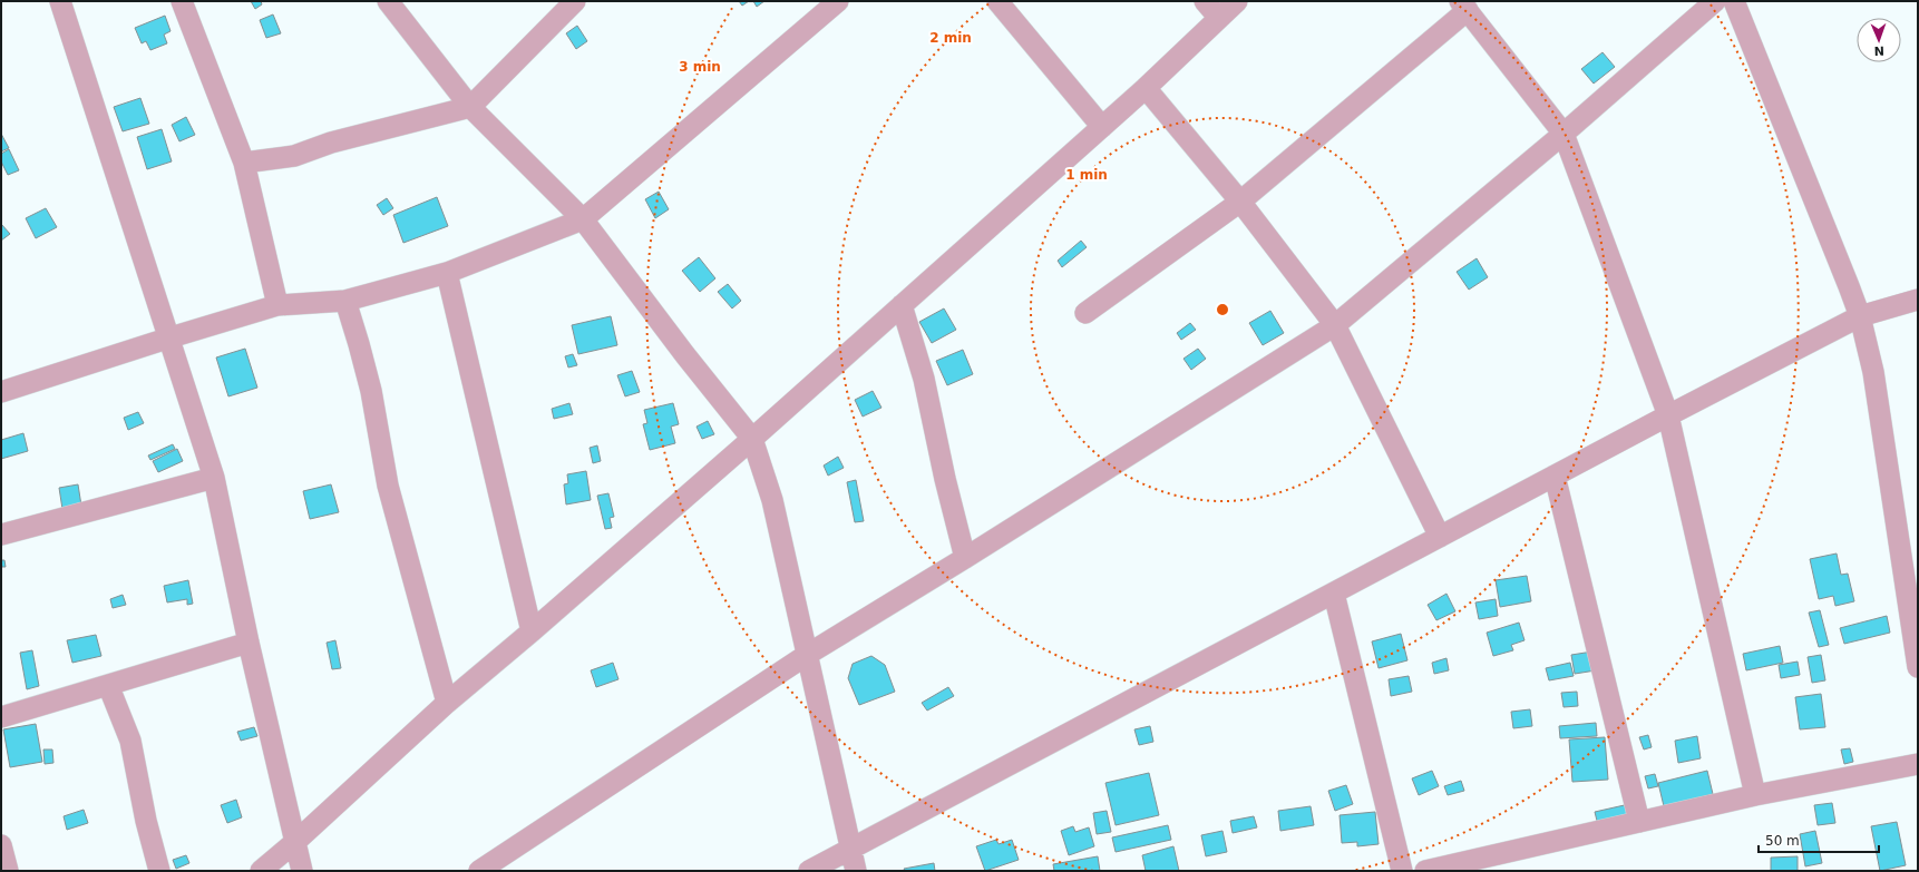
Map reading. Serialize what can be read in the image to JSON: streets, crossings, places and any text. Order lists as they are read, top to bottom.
{
  "scale_bar": "50 m",
  "north": "bottom",
  "rings": ["2 min", "3 min", "1 min"]
}
